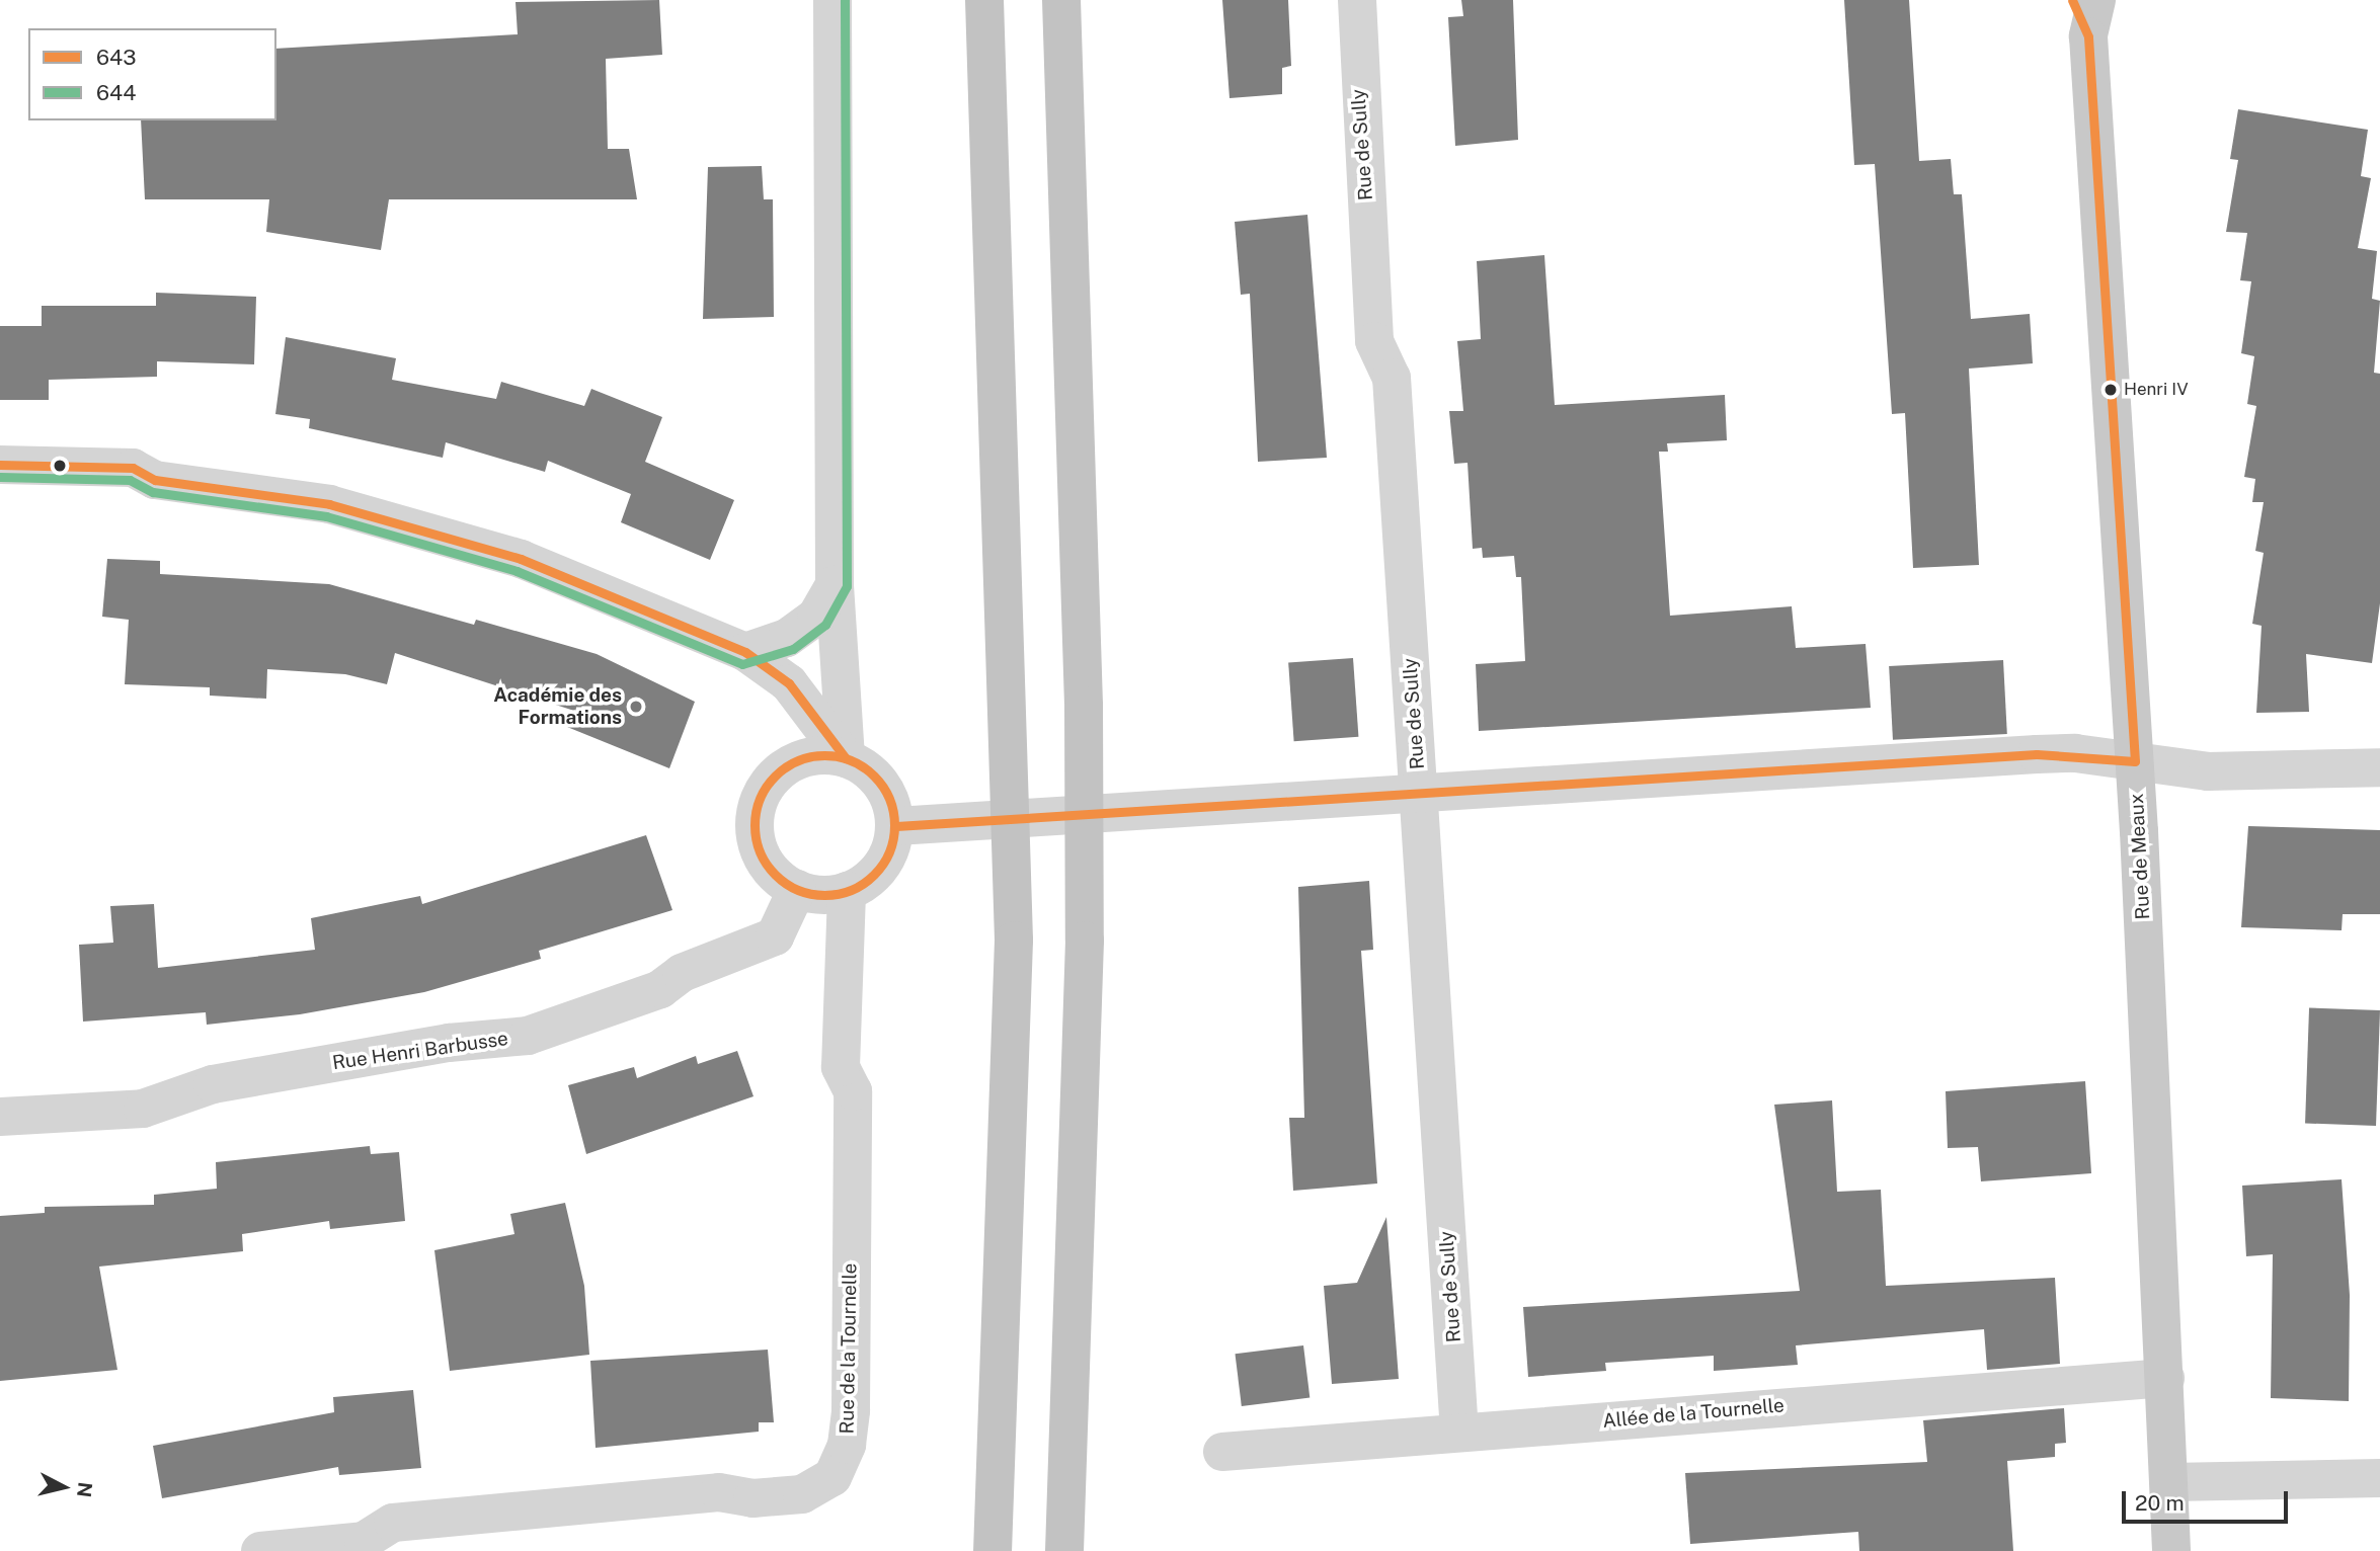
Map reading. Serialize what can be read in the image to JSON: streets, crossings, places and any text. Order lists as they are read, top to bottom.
{
  "streets": {
    "main road": ["Rue de Meaux"],
    "street": [
      "Rue de Sully",
      "Rue Henri Barbusse",
      "Rue de la Tournelle",
      "Allée de la Tournelle"
    ]
  },
  "crossings": [
    ["Rue de Sully", "Allée de la Tournelle"],
    ["Rue de Meaux", "Allée de la Tournelle"],
    ["Rue Henri Barbusse", "Rue de la Tournelle"]
  ],
  "places": ["Henri IV", "Académie des Formations"],
  "lines": ["transit line 643", "transit line 644"],
  "legend": ["643", "644"],
  "scale_bar": "20 m",
  "north": "right"
}
